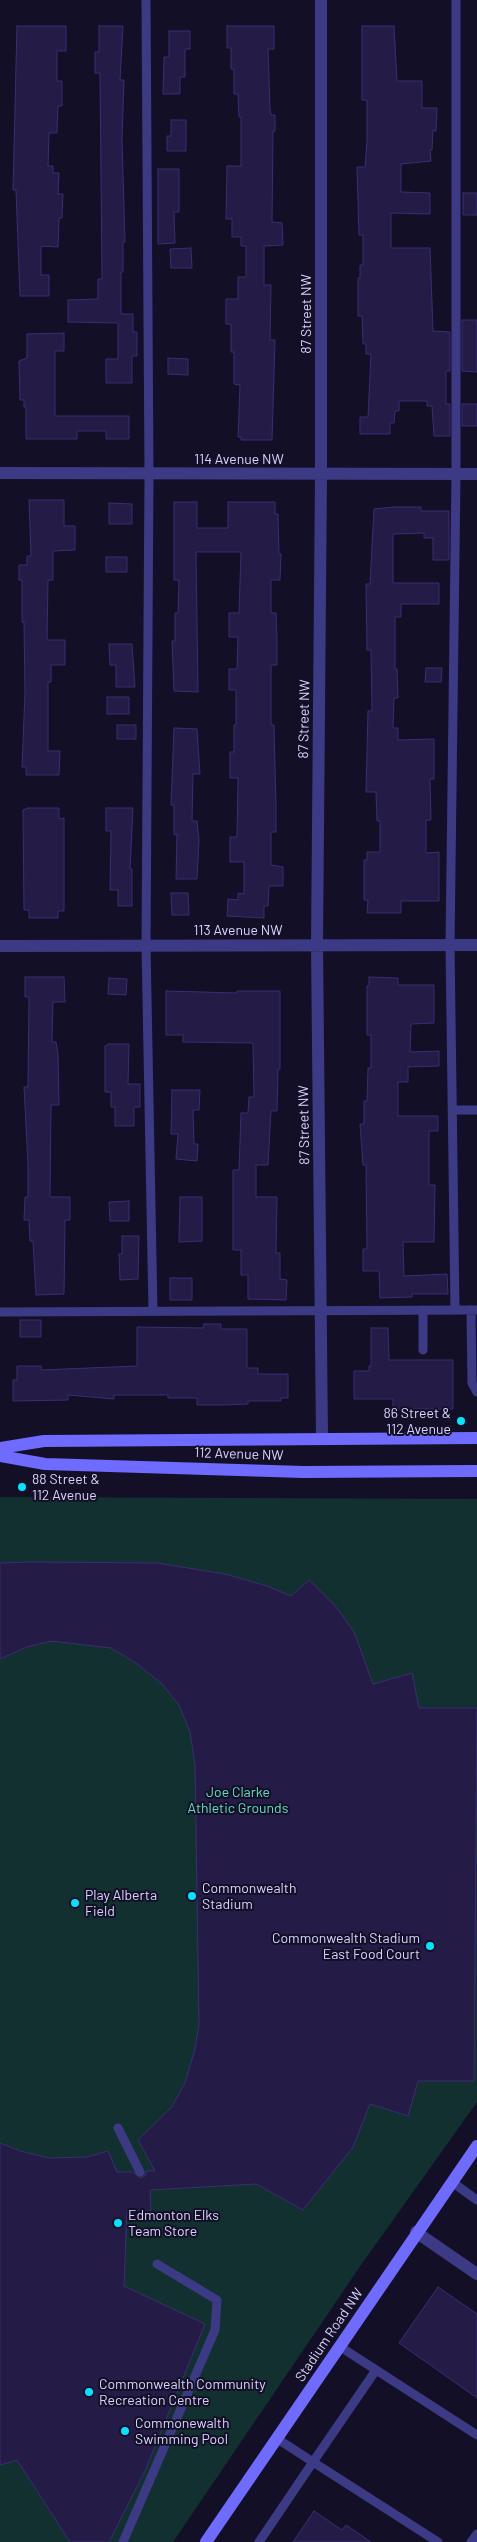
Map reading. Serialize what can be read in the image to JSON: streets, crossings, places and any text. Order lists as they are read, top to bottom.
{
  "streets": {
    "main road": ["112 Avenue NW", "Stadium Road NW"],
    "street": ["87 Street NW", "114 Avenue NW", "113 Avenue NW"]
  },
  "crossings": [
    ["87 Street NW", "114 Avenue NW"],
    ["87 Street NW", "113 Avenue NW"],
    ["87 Street NW", "112 Avenue NW"]
  ],
  "parks": ["Joe Clarke Athletic Grounds"],
  "places": [
    "86 Street & 112 Avenue",
    "88 Street & 112 Avenue",
    "Commonwealth Stadium",
    "Play Alberta Field",
    "Commonwealth Stadium East Food Court",
    "Edmonton Elks Team Store",
    "Commonwealth Community Recreation Centre",
    "Commonewalth Swimming Pool"
  ]
}
